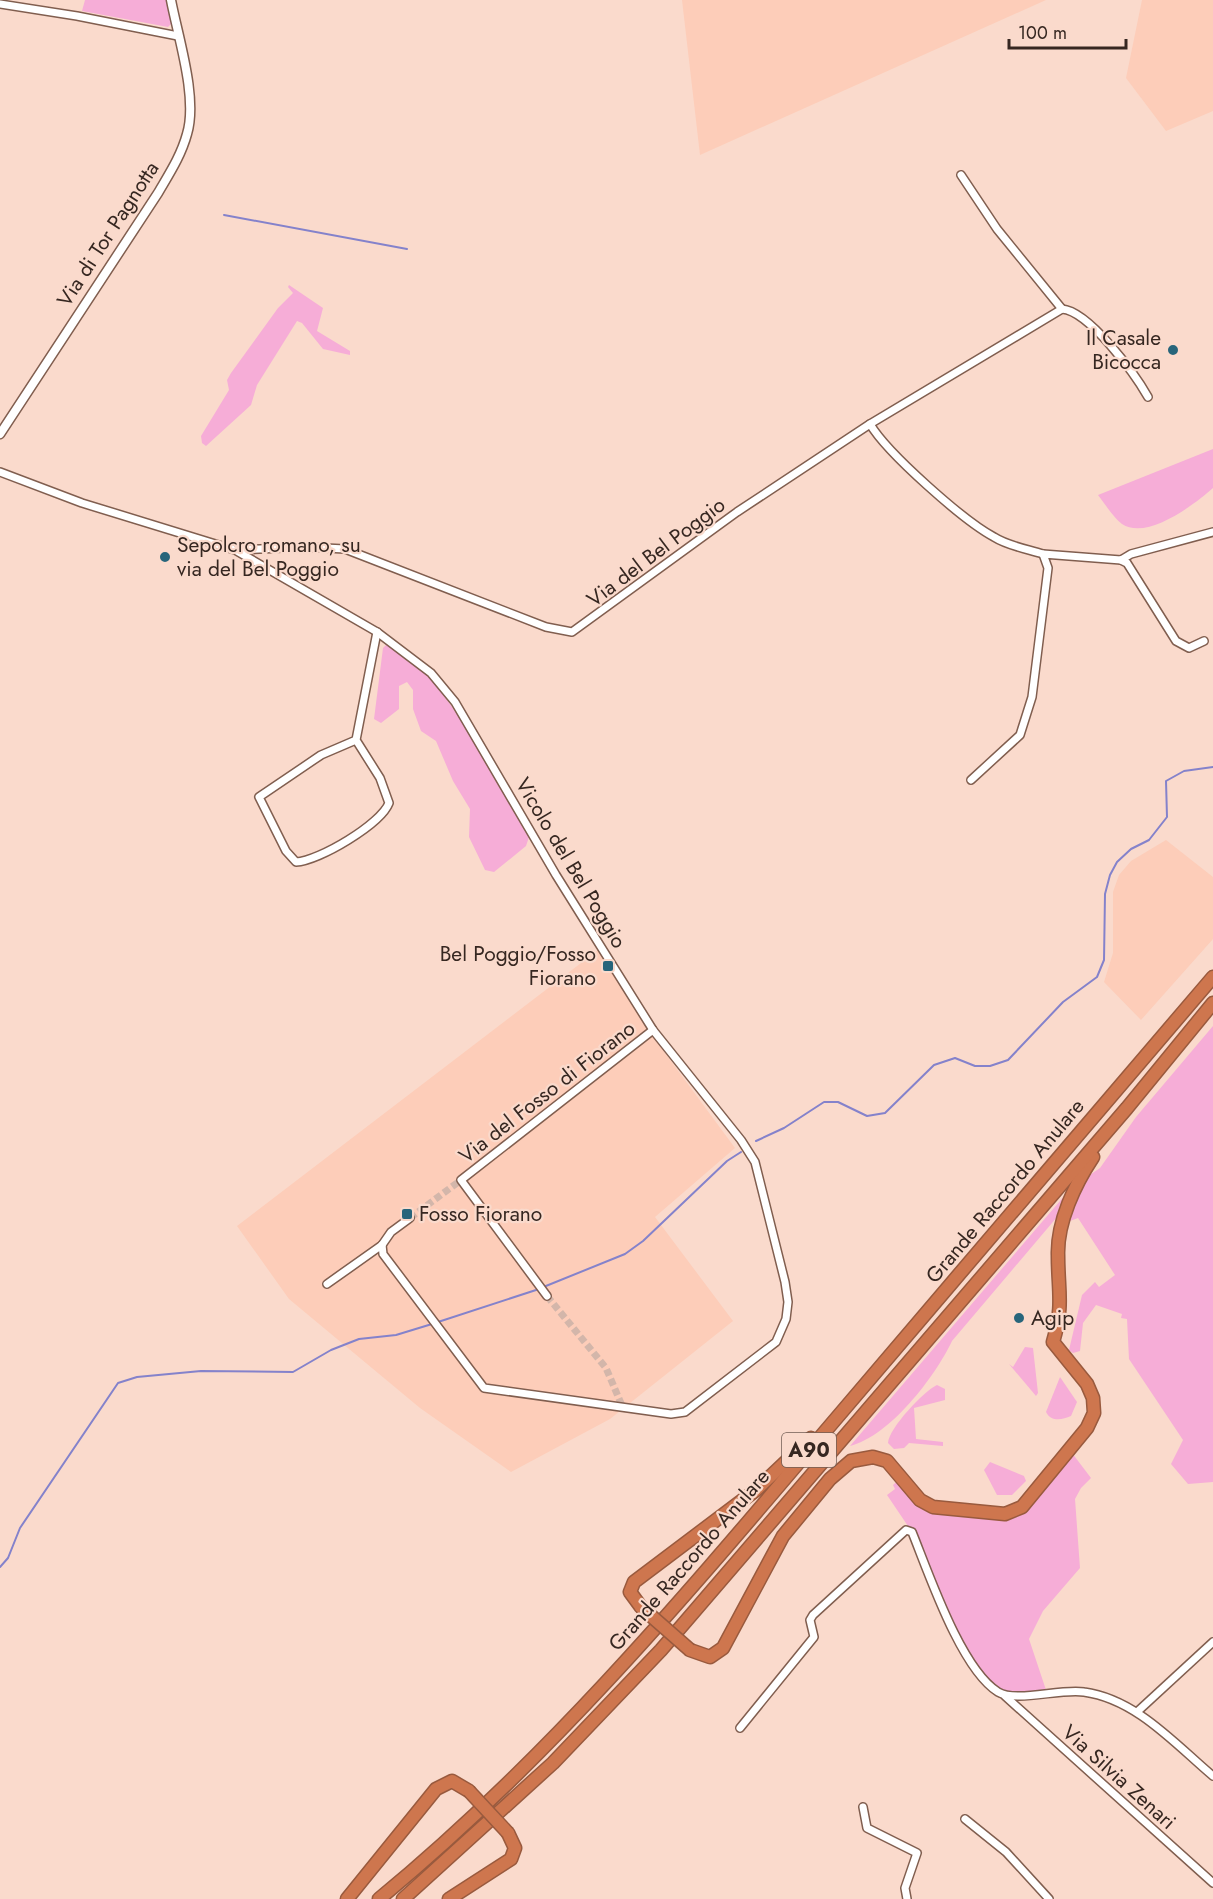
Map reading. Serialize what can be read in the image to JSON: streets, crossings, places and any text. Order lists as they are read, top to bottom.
{
  "streets": {
    "highway": ["Grande Raccordo Anulare", "A90"],
    "street": [
      "Via di Tor Pagnotta",
      "Via del Bel Poggio",
      "Vicolo del Bel Poggio",
      "Via del Fosso di Fiorano",
      "Via Silvia Zenari"
    ]
  },
  "crossings": [
    ["Via del Bel Poggio", "Vicolo del Bel Poggio"],
    ["Vicolo del Bel Poggio", "Via del Fosso di Fiorano"]
  ],
  "places": {
    "other": ["Il Casale Bicocca", "Sepolcro romano, su via del Bel Poggio", "Agip"],
    "transit": ["Bel Poggio/Fosso Fiorano", "Fosso Fiorano"]
  },
  "scale_bar": "100 m"
}
